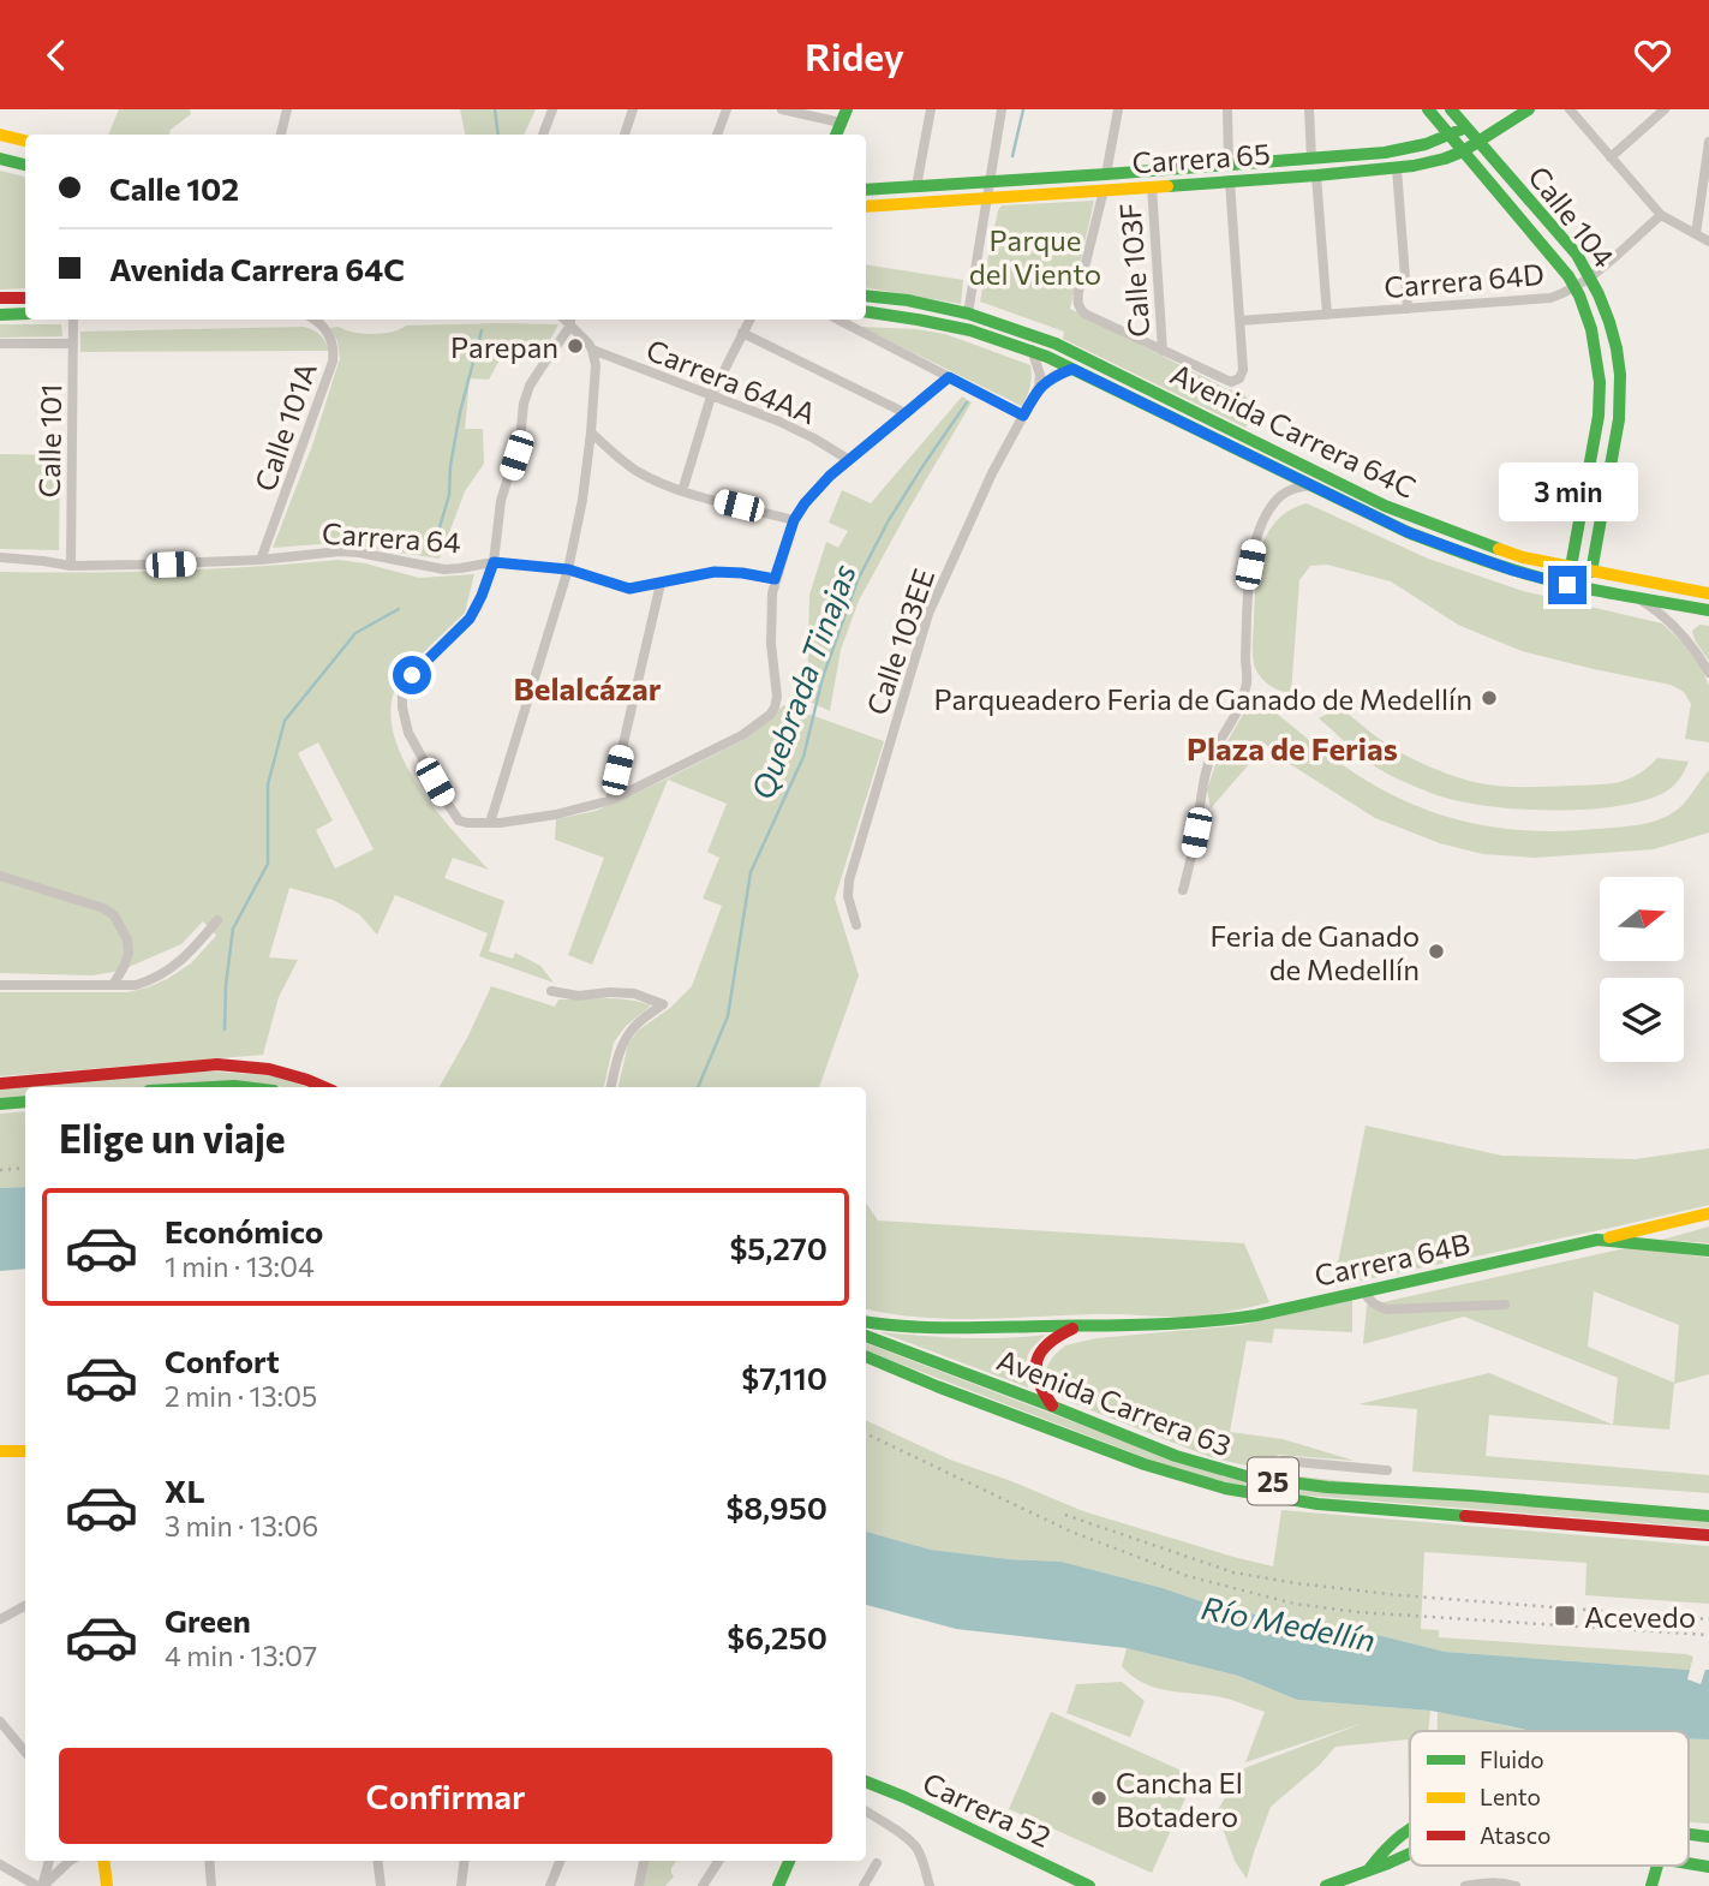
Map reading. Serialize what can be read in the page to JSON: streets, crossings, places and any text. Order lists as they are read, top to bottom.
{
  "streets": {
    "main road": [
      "Carrera 65",
      "Calle 104",
      "Avenida Carrera 64C",
      "Carrera 64B",
      "Avenida Carrera 63",
      "25",
      "Carrera 52"
    ],
    "street": [
      "Calle 103F",
      "Carrera 64D",
      "Carrera 64AA",
      "Calle 101A",
      "Calle 101",
      "Carrera 64",
      "Calle 103EE"
    ]
  },
  "crossings": [
    ["Carrera 65", "Calle 104"],
    ["Carrera 65", "Calle 103F"],
    ["Calle 104", "Carrera 64D"],
    ["Calle 104", "Avenida Carrera 64C"],
    ["Calle 101A", "Carrera 64"],
    ["Calle 101", "Carrera 64"],
    ["Carrera 64B", "Avenida Carrera 63"]
  ],
  "districts": ["Belalcázar", "Plaza de Ferias"],
  "water": ["Quebrada Tinajas", "Río Medellín"],
  "parks": ["Parque del Viento"],
  "places": {
    "other": [
      "Parepan",
      "Parqueadero Feria de Ganado de Medellín",
      "Feria de Ganado de Medellín",
      "Cancha El Botadero"
    ],
    "transit": ["Acevedo"]
  },
  "legend": ["Fluido", "Lento", "Atasco"],
  "north": "right",
  "page": {
    "header": "Ridey",
    "banner": ["Calle 102", "Avenida Carrera 64C"],
    "bubble": "3 min",
    "heading": "Elige un viaje",
    "list": [
      {
        "name": "Económico",
        "note": "1 min · 13:04",
        "value": "$5,270"
      },
      {
        "name": "Confort",
        "note": "2 min · 13:05",
        "value": "$7,110"
      },
      {
        "name": "XL",
        "note": "3 min · 13:06",
        "value": "$8,950"
      },
      {
        "name": "Green",
        "note": "4 min · 13:07",
        "value": "$6,250"
      }
    ],
    "buttons": "Confirmar"
  }
}
